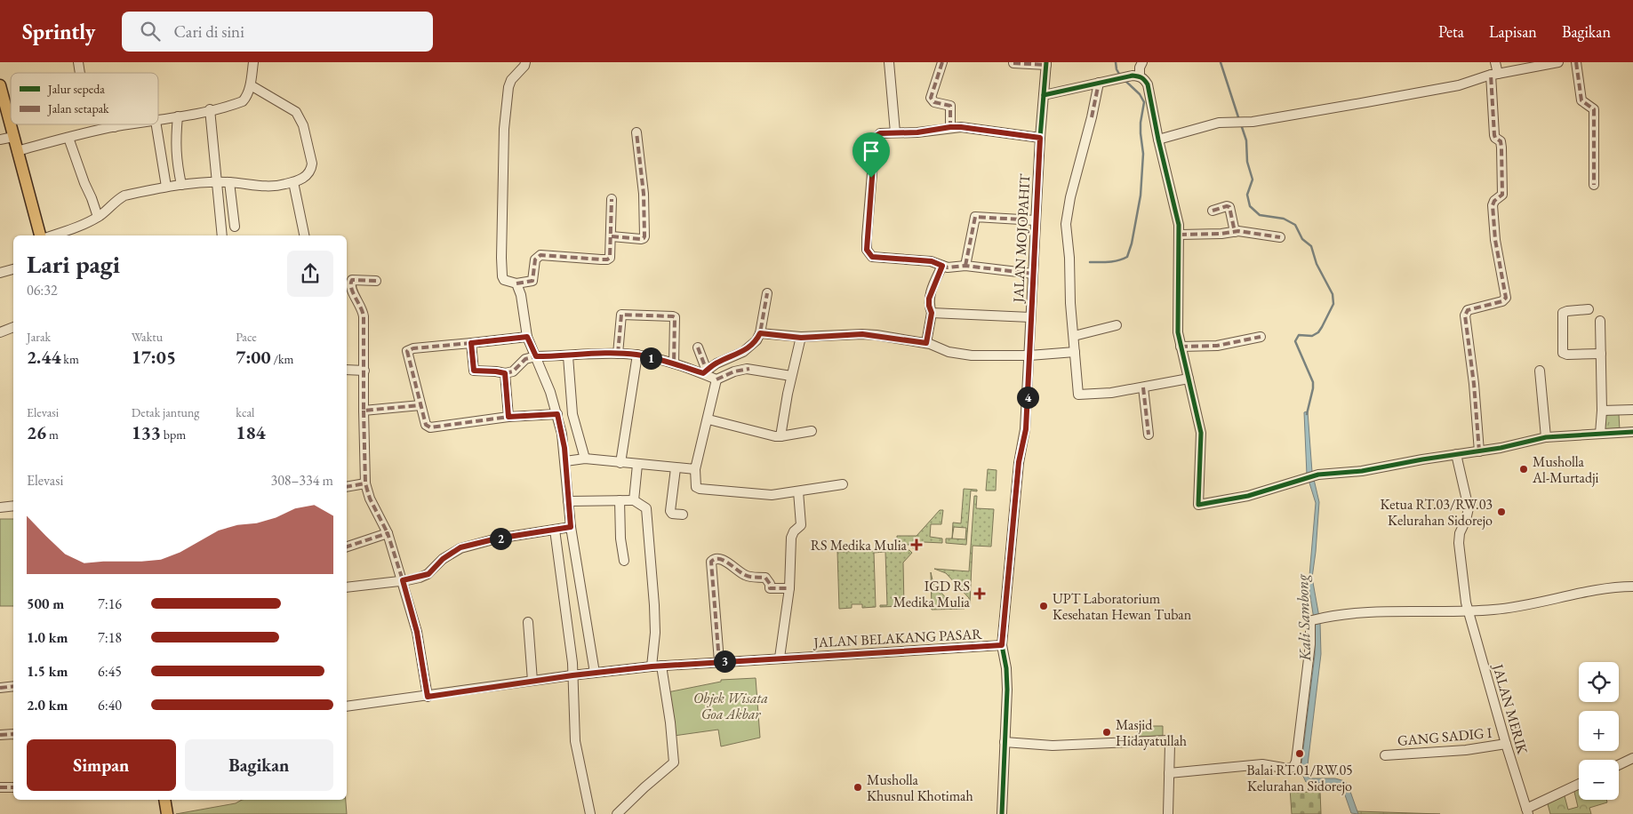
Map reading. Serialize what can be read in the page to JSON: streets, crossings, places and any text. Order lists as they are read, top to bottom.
{
  "streets": {
    "street": [
      "JALAN MOJOPAHIT",
      "JALAN BELAKANG PASAR",
      "JALAN MERIK",
      "GANG SADIG I"
    ]
  },
  "crossings": [
    ["JALAN MOJOPAHIT", "JALAN BELAKANG PASAR"],
    ["JALAN MERIK", "GANG SADIG I"]
  ],
  "water": ["Kali Sambong"],
  "parks": ["Objek Wisata Goa Akbar"],
  "places": {
    "other": [
      "Musholla Al-Murtadji",
      "Ketua RT.03/RW.03 Kelurahan Sidorejo",
      "UPT Laboratorium Kesehatan Hewan Tuban",
      "Masjid Hidayatullah",
      "Balai RT.01/RW.05 Kelurahan Sidorejo",
      "Musholla Khusnul Khotimah"
    ],
    "health": ["RS Medika Mulia", "IGD RS Medika Mulia"]
  },
  "legend": ["Jalur sepeda", "Jalan setapak"],
  "page": {
    "header": "Sprintly",
    "search": "Cari di sini",
    "nav": ["Peta", "Lapisan", "Bagikan"],
    "heading": ["Lari pagi", "06:32"],
    "stats": [
      ["Jarak", "2.44 km"],
      ["Waktu", "17:05"],
      ["Pace", "7:00 /km"],
      ["Elevasi", "26 m"],
      ["Detak jantung", "133 bpm"],
      ["kcal", "184"]
    ],
    "pins": [
      "1",
      "4",
      "2",
      "3"
    ],
    "chart": ["Elevasi", "308–334 m"],
    "list": [
      {
        "name": "500 m",
        "note": "7:16"
      },
      {
        "name": "1.0 km",
        "note": "7:18"
      },
      {
        "name": "1.5 km",
        "note": "6:45"
      },
      {
        "name": "2.0 km",
        "note": "6:40"
      }
    ],
    "map_buttons": ["+", "−"],
    "buttons": ["Simpan", "Bagikan"]
  }
}
